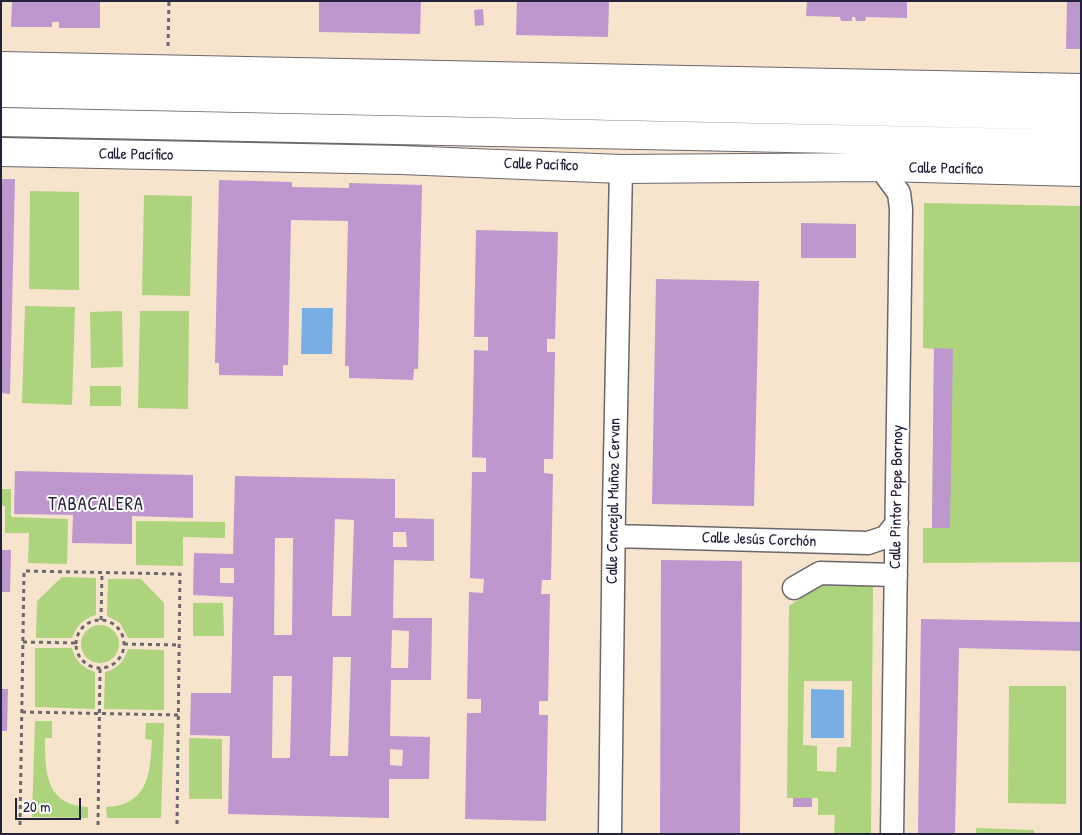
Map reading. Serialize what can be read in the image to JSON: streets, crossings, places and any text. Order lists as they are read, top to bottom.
{
  "streets": {
    "main road": ["Calle Pacífico"],
    "street": ["Calle Pintor Pepe Bornoy", "Calle Concejal Muñoz Cervan", "Calle Jesús Corchón"]
  },
  "crossings": [
    ["Calle Pacífico", "Calle Pintor Pepe Bornoy"],
    ["Calle Pacífico", "Calle Concejal Muñoz Cervan"],
    ["Calle Pintor Pepe Bornoy", "Calle Jesús Corchón"],
    ["Calle Concejal Muñoz Cervan", "Calle Jesús Corchón"]
  ],
  "districts": ["TABACALERA"],
  "scale_bar": "20 m"
}
